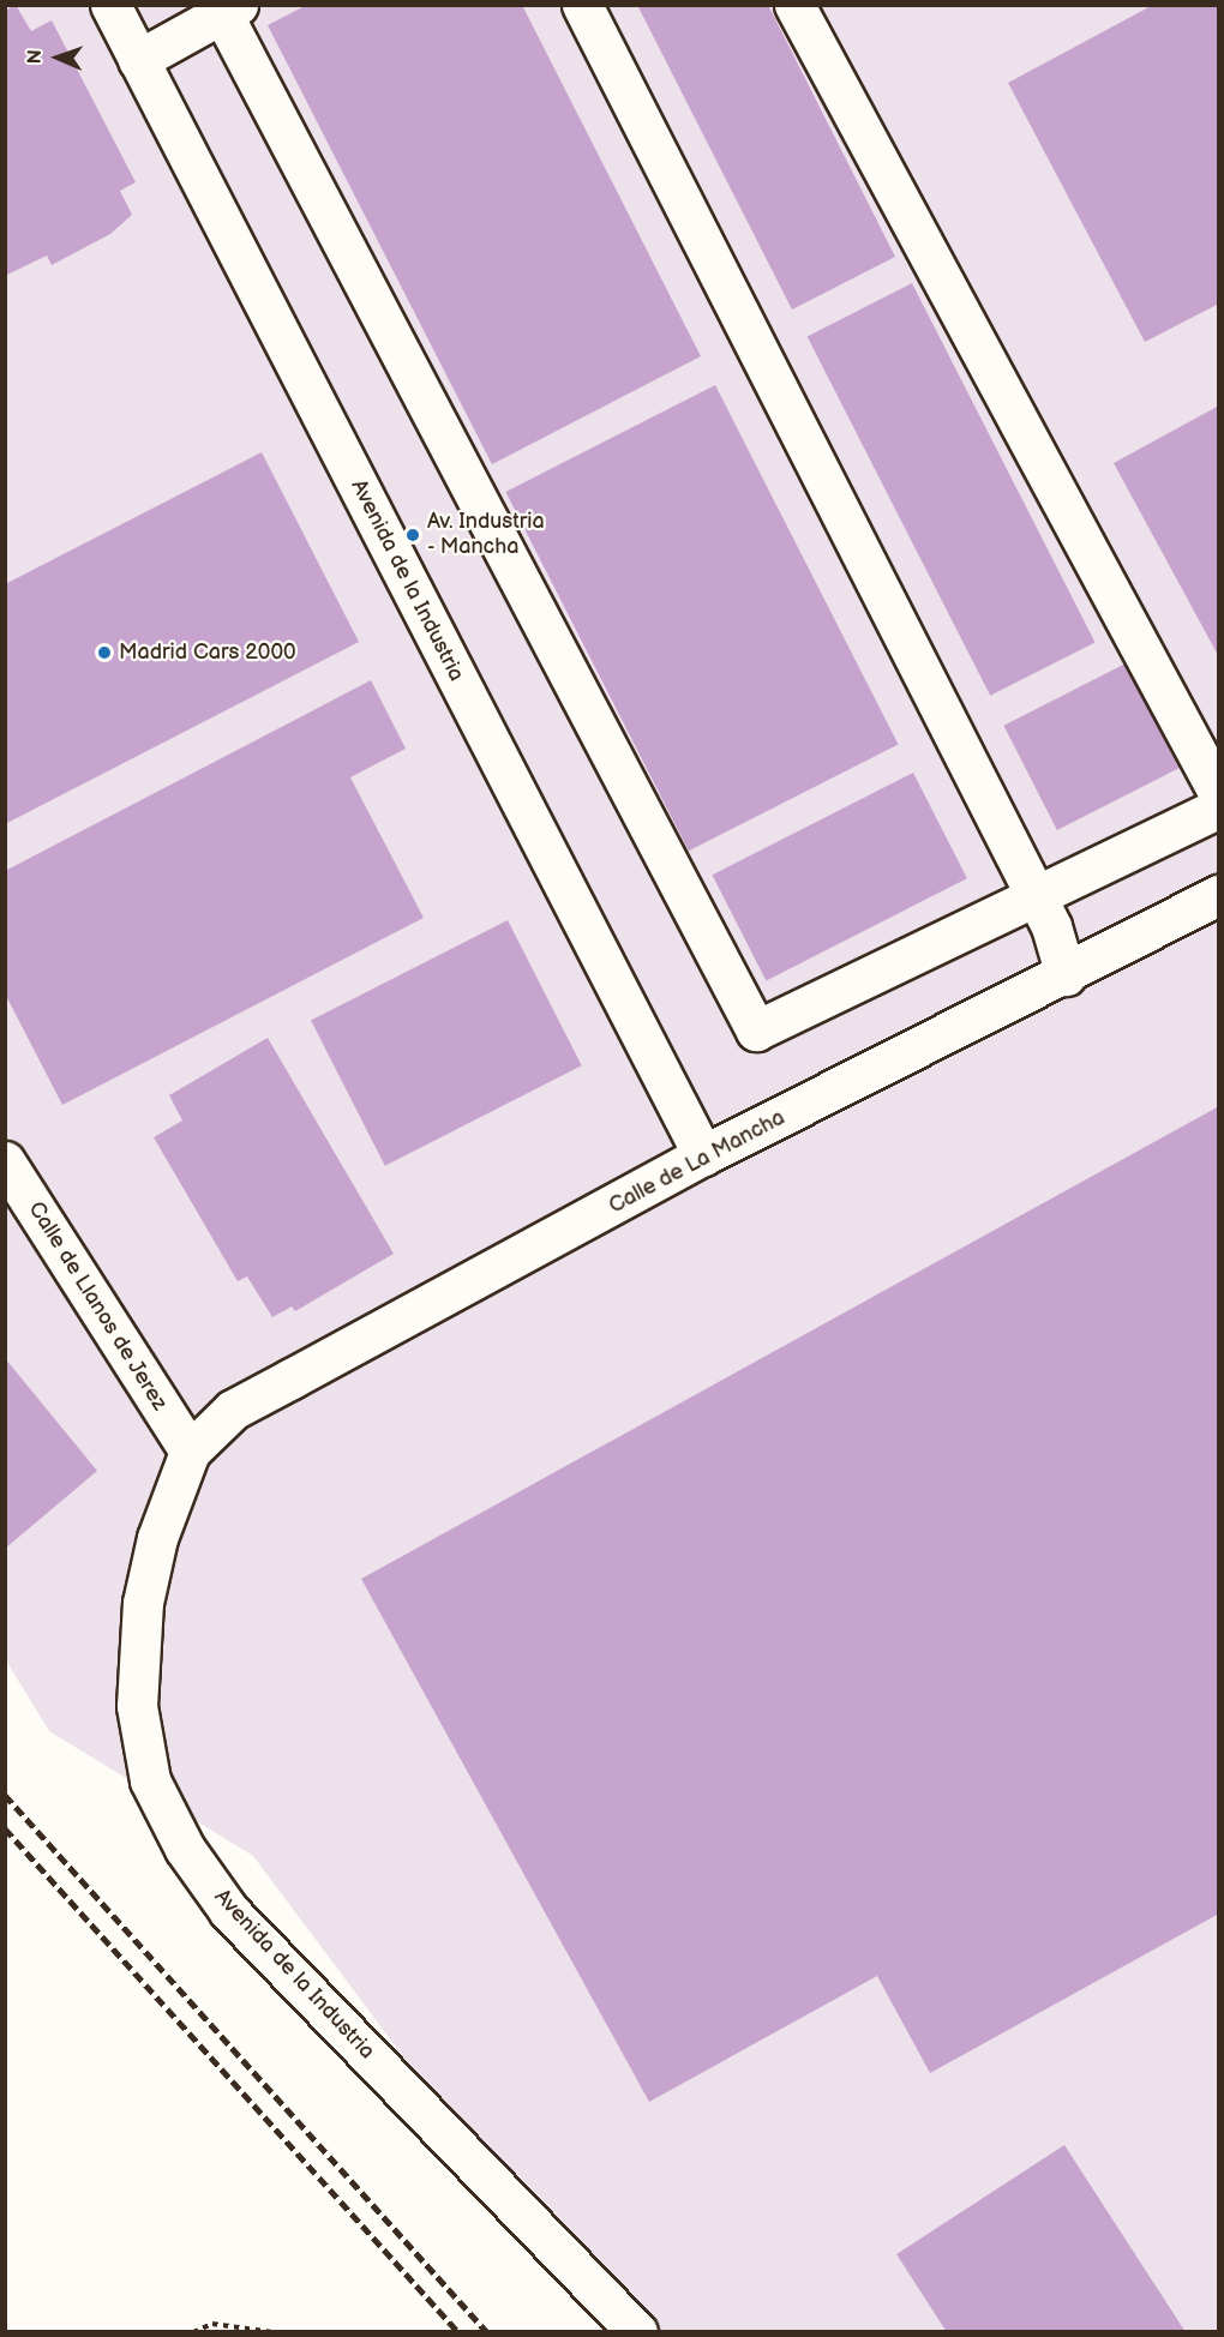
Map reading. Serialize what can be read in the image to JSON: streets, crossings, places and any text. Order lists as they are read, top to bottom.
{
  "streets": {
    "street": ["Avenida de la Industria", "Calle de La Mancha", "Calle de Llanos de Jerez"]
  },
  "crossings": [
    ["Avenida de la Industria", "Calle de La Mancha"],
    ["Avenida de la Industria", "Calle de Llanos de Jerez"],
    ["Calle de La Mancha", "Calle de Llanos de Jerez"]
  ],
  "places": ["Av. Industria - Mancha", "Madrid Cars 2000"],
  "north": "left"
}
